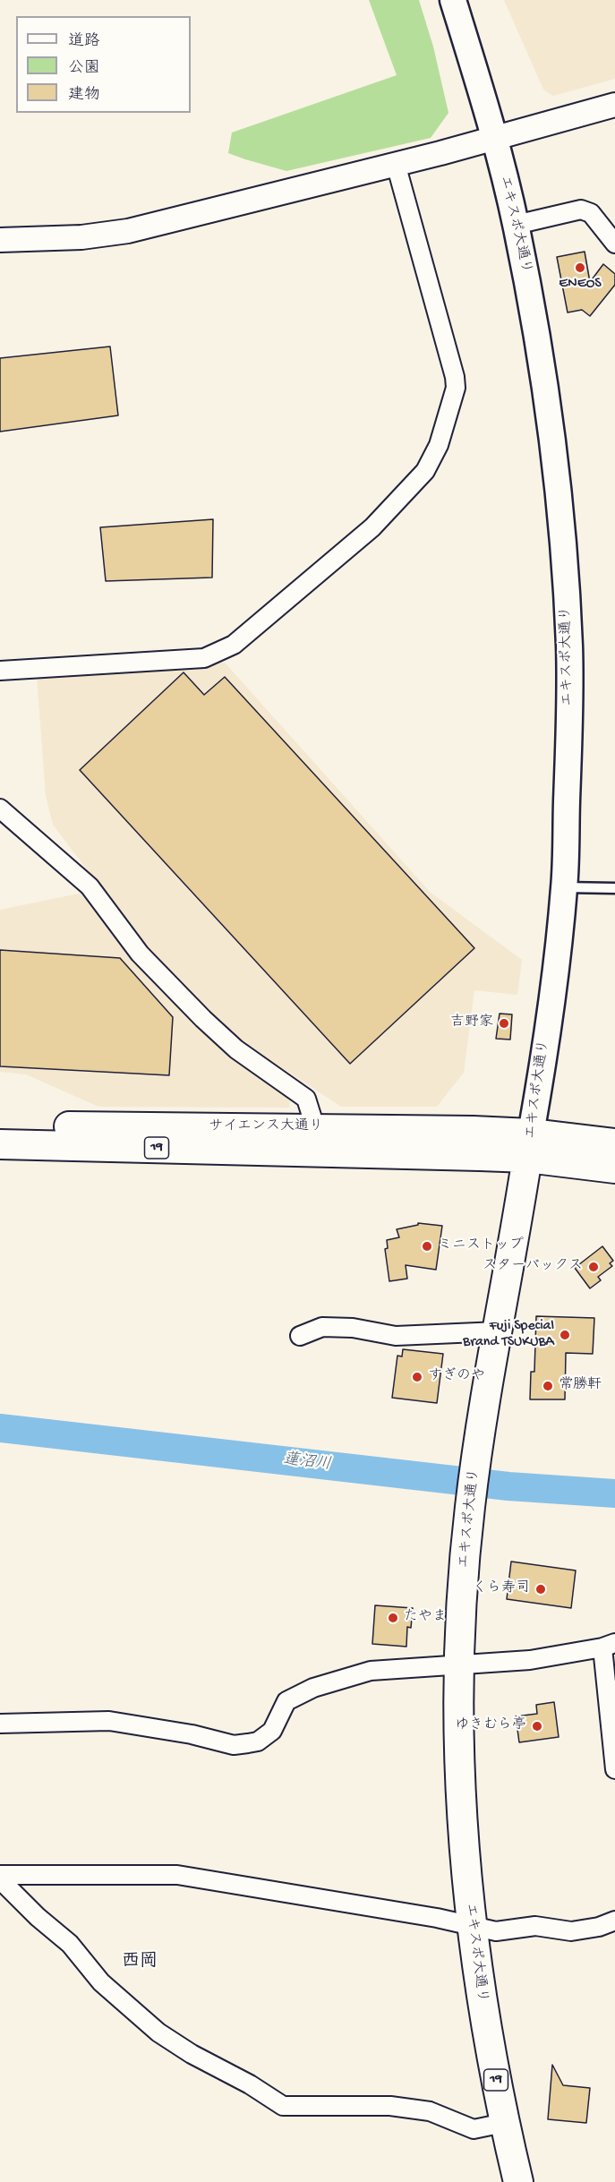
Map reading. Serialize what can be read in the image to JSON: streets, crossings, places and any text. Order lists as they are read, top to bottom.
{
  "streets": {
    "main road": ["エキスポ大通り", "サイエンス大通り", "19"]
  },
  "crossings": [
    ["エキスポ大通り", "サイエンス大通り"],
    ["エキスポ大通り", "19"],
    ["サイエンス大通り", "19"]
  ],
  "districts": ["西岡"],
  "water": ["蓮沼川"],
  "places": [
    "ENEOS",
    "吉野家",
    "ミニストップ",
    "スターバックス",
    "Fuji Special Brand TSUKUBA",
    "すぎのや",
    "常勝軒",
    "くら寿司",
    "たやま",
    "ゆきむら亭"
  ],
  "legend": ["道路", "公園", "建物"]
}
